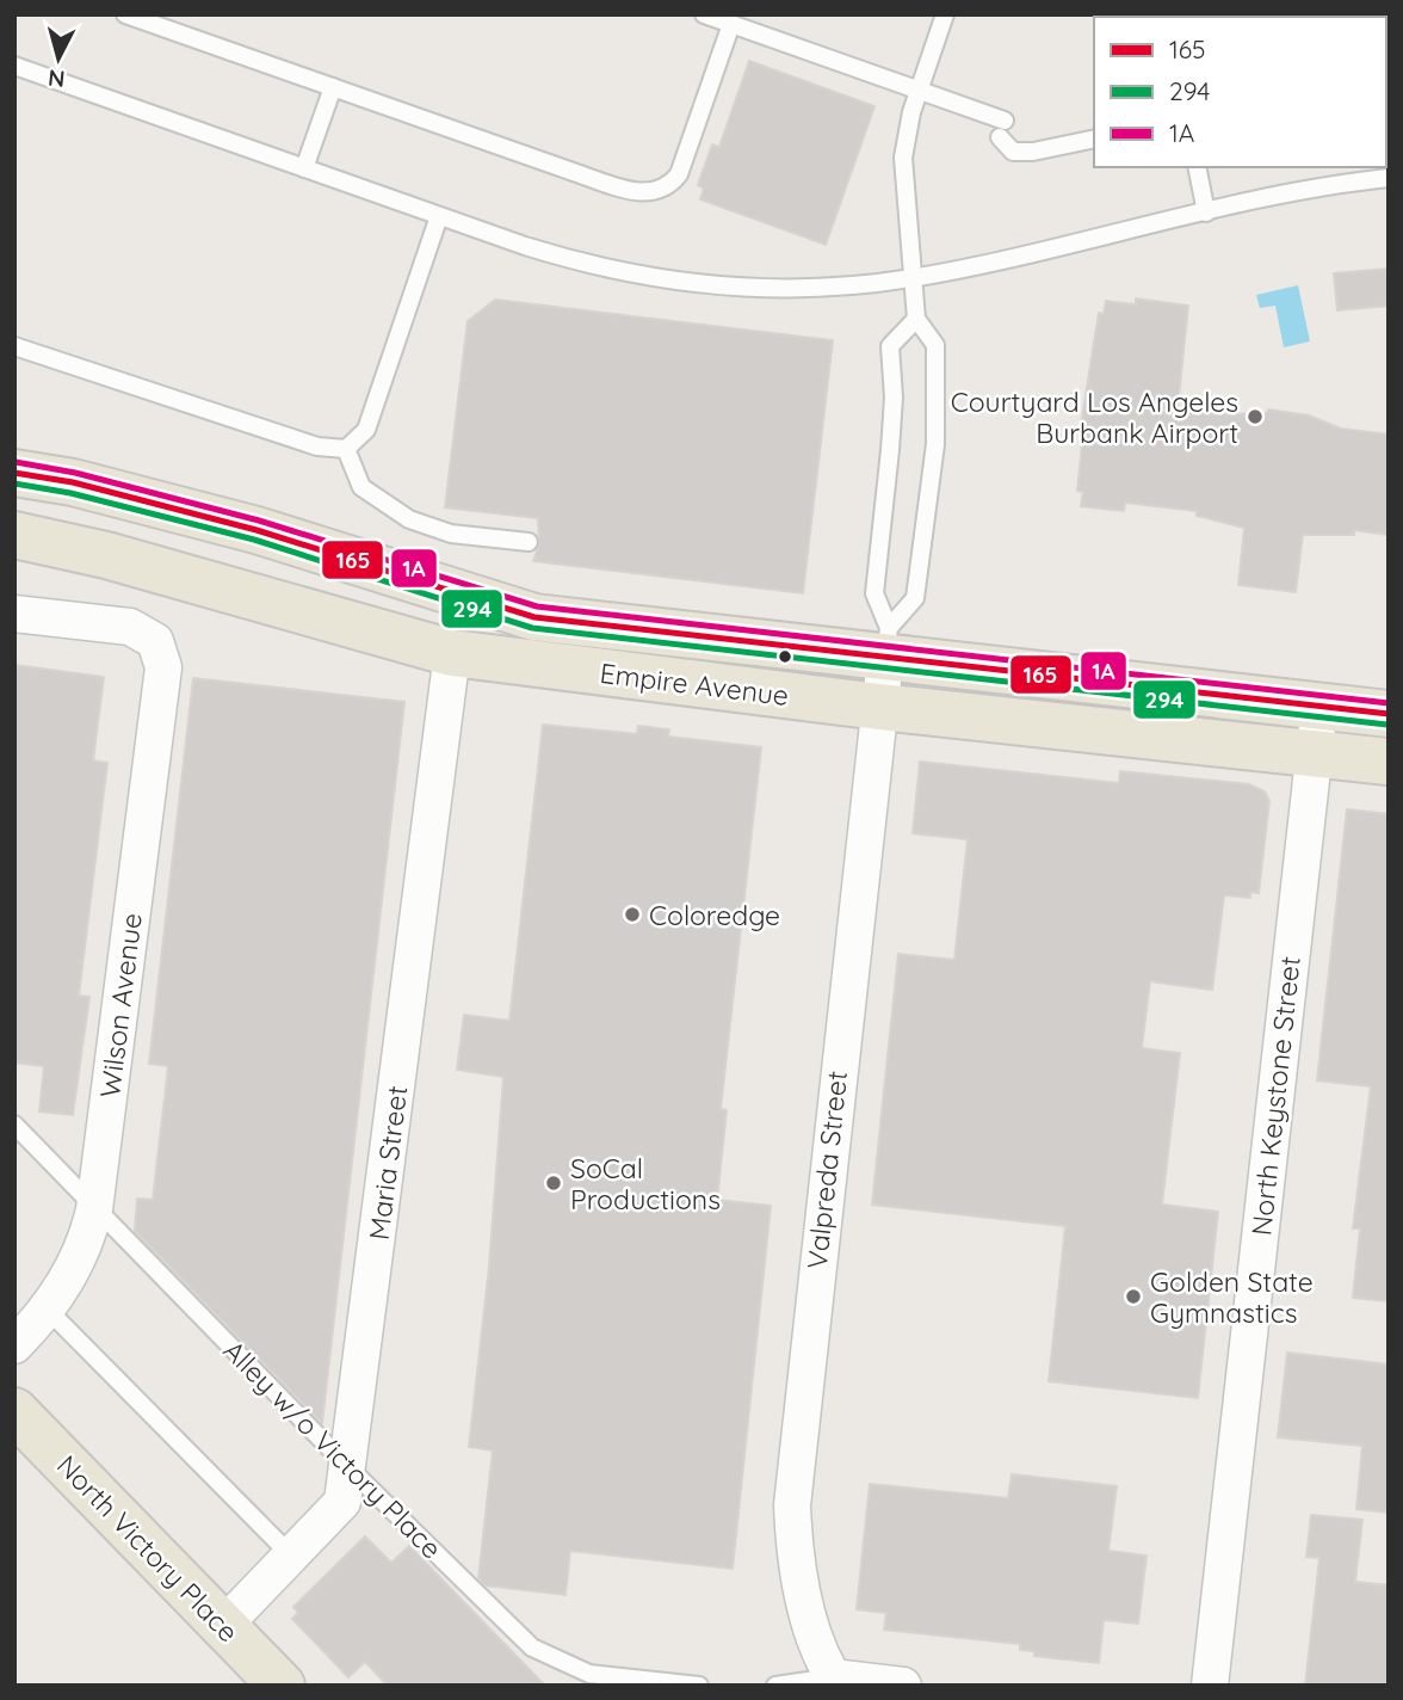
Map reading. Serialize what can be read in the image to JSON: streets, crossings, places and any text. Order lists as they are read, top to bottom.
{
  "streets": {
    "main road": ["Empire Avenue", "North Victory Place"],
    "street": [
      "Wilson Avenue",
      "North Keystone Street",
      "Maria Street",
      "Valpreda Street"
    ],
    "lane": ["Alley w/o Victory Place"]
  },
  "crossings": [
    ["Empire Avenue", "North Keystone Street"],
    ["Empire Avenue", "Maria Street"],
    ["Empire Avenue", "Valpreda Street"],
    ["Wilson Avenue", "Alley w/o Victory Place"],
    ["Maria Street", "Alley w/o Victory Place"],
    ["Maria Street", "North Victory Place"]
  ],
  "places": [
    "Courtyard Los Angeles Burbank Airport",
    "Coloredge",
    "SoCal Productions",
    "Golden State Gymnastics"
  ],
  "lines": ["transit line 1A", "transit line 165", "transit line 294"],
  "legend": ["165", "294", "1A"],
  "north": "bottom"
}
